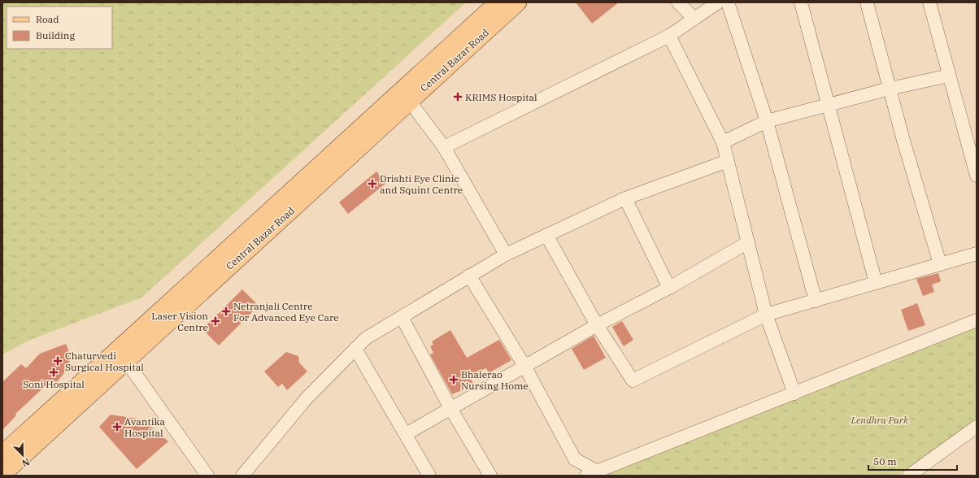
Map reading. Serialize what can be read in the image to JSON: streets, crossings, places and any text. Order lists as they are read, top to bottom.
{
  "streets": {
    "main road": ["Central Bazar Road"]
  },
  "parks": ["Lendhra Park"],
  "places": {
    "health": [
      "KRIMS Hospital",
      "Drishti Eye Clinic and Squint Centre",
      "Netranjali Centre For Advanced Eye Care",
      "Laser Vision Centre",
      "Chaturvedi Surgical Hospital",
      "Soni Hospital",
      "Bhalerao Nursing Home",
      "Avantika Hospital"
    ]
  },
  "legend": ["Road", "Building"],
  "scale_bar": "50 m",
  "north": "bottom right"
}
